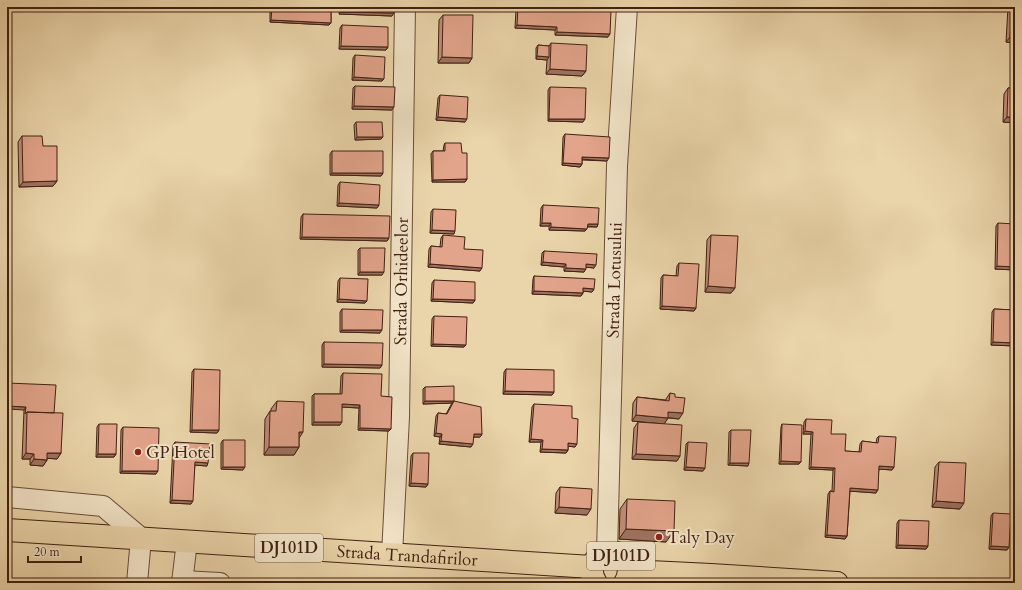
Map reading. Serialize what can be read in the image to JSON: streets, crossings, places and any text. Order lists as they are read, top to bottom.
{
  "streets": {
    "main road": ["DJ101D", "Strada Trandafirilor"],
    "street": ["Strada Lotusului", "Strada Orhideelor"]
  },
  "crossings": [
    ["Strada Lotusului", "DJ101D"],
    ["Strada Lotusului", "Strada Trandafirilor"],
    ["Strada Orhideelor", "Strada Trandafirilor"],
    ["DJ101D", "Strada Trandafirilor"]
  ],
  "places": ["GP Hotel", "Taly Day"],
  "scale_bar": "20 m"
}
